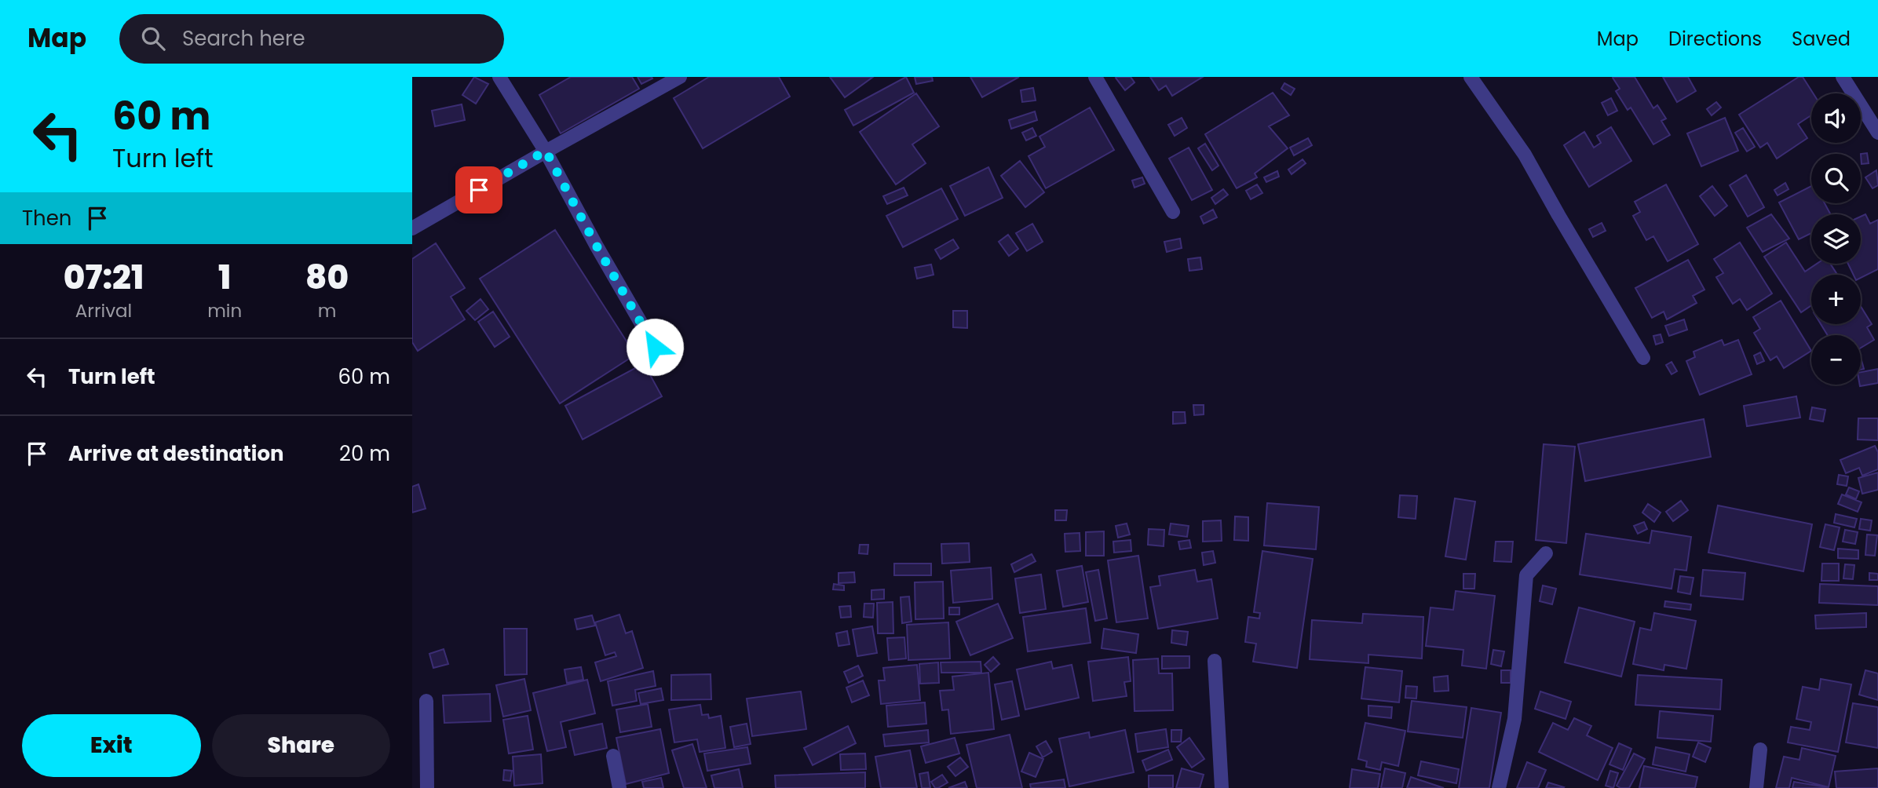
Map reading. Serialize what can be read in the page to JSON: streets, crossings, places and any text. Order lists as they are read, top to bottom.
{
  "page": {
    "header": "Map",
    "search": "Search here",
    "nav": ["Map", "Directions", "Saved"],
    "turn": ["60 m", "Turn left"],
    "map_buttons": ["+", "−"],
    "then": "Then",
    "eta": [
      "07:21",
      "Arrival",
      "1",
      "min",
      "80",
      "m"
    ],
    "list": [
      {
        "name": "Turn left",
        "value": "60 m"
      },
      {
        "name": "Arrive at destination",
        "value": "20 m"
      }
    ],
    "buttons": ["Exit", "Share"]
  }
}
